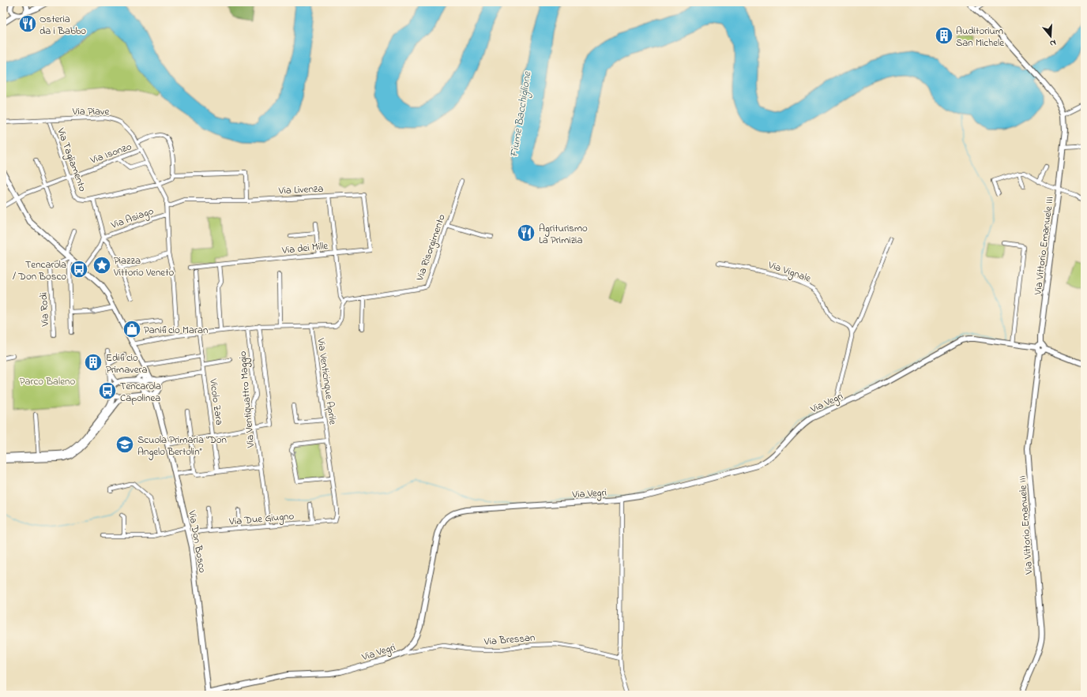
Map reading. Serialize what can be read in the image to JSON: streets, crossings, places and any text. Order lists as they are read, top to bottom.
{
  "streets": {
    "street": [
      "Via Piave",
      "Via Isonzo",
      "Via Tagliamento",
      "Via Livenza",
      "Via Asiago",
      "Via Vittorio Emanuele III",
      "Via dei Mille",
      "Via Risorgimento",
      "Via Vignale",
      "Via Rodi",
      "Via Venticinque Aprile",
      "Via Ventiquattro Maggio",
      "Vicolo Zara",
      "Via Vegri",
      "Via Due Giugno",
      "Via Don Bosco",
      "Via Bressan"
    ]
  },
  "crossings": [
    ["Via Piave", "Via Isonzo"],
    ["Via Piave", "Via Tagliamento"],
    ["Via Piave", "Via Livenza"],
    ["Via Piave", "Via Asiago"],
    ["Via Isonzo", "Via Tagliamento"],
    ["Via Livenza", "Via dei Mille"],
    ["Via Livenza", "Via Risorgimento"],
    ["Via Vittorio Emanuele III", "Via Vegri"],
    ["Via Venticinque Aprile", "Via Due Giugno"],
    ["Via Ventiquattro Maggio", "Via Due Giugno"],
    ["Via Vegri", "Via Don Bosco"],
    ["Via Vegri", "Via Bressan"],
    ["Via Due Giugno", "Via Don Bosco"]
  ],
  "water": ["Fiume Bacchiglione"],
  "parks": ["Parco Baleno"],
  "places": {
    "restaurant": ["Osteria da i Babbo", "Agriturismo La Primizia"],
    "building": ["Auditorium San Michele", "Edificio Primavera"],
    "place": ["Piazza Vittorio Veneto"],
    "bus stop": ["Tencarola / Don Bosco", "Tencarola Capolinea"],
    "shop": ["Panificio Maran"],
    "school or university": ["Scuola Primaria “Don Angelo Bertolin”"]
  },
  "north": "bottom"
}
